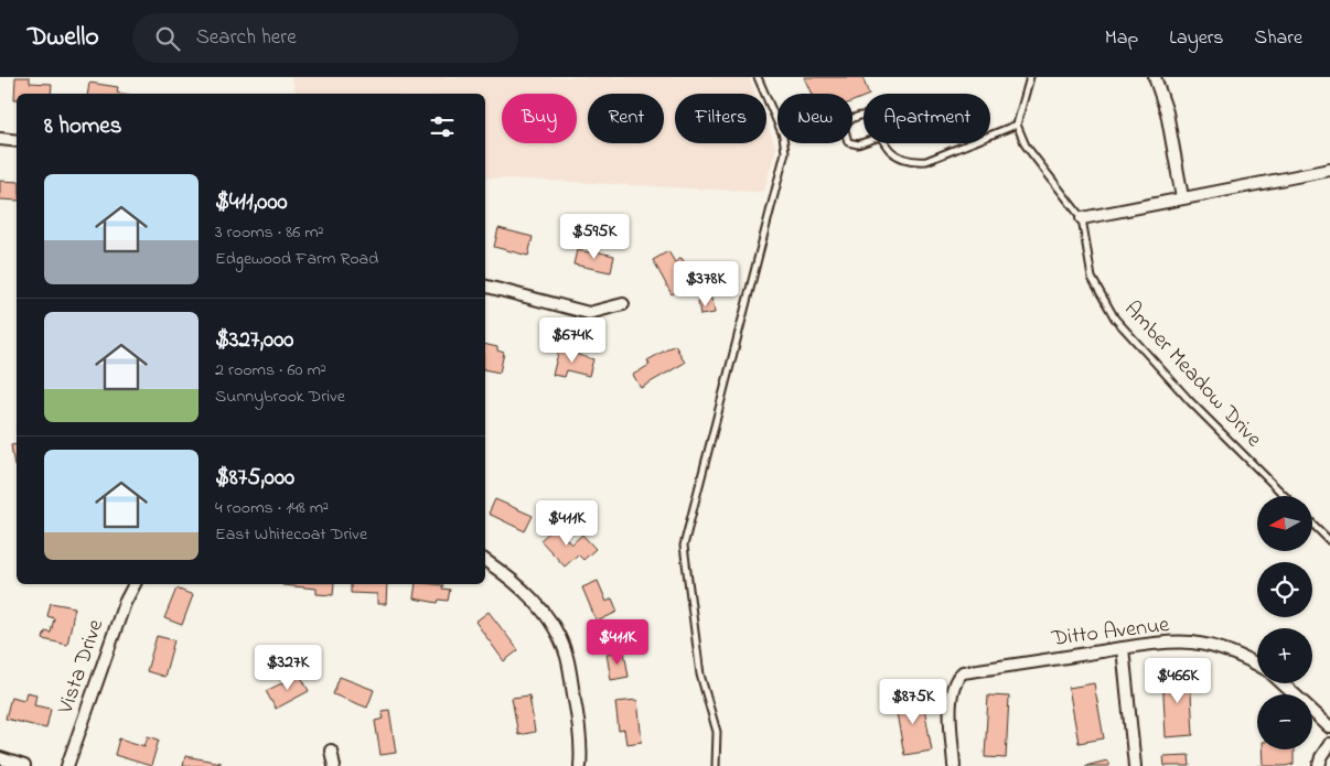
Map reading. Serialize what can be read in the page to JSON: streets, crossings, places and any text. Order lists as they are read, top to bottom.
{
  "streets": {
    "street": ["Ditto Avenue", "Vista Drive"],
    "lane": ["Amber Meadow Drive"]
  },
  "north": "left",
  "page": {
    "header": "Dwello",
    "search": "Search here",
    "nav": ["Map", "Layers", "Share"],
    "chip": [
      "Buy",
      "Rent",
      "Filters",
      "New",
      "Apartment"
    ],
    "heading": "8 homes",
    "list": [
      {
        "name": "$411,000",
        "note": "3 rooms · 86 m² · Edgewood Farm Road"
      },
      {
        "name": "$327,000",
        "note": "2 rooms · 60 m² · Sunnybrook Drive"
      },
      {
        "name": "$875,000",
        "note": "4 rooms · 148 m² · East Whitecoat Drive"
      }
    ],
    "price": [
      "$595K",
      "$378K",
      "$674K",
      "$411K",
      "$411K",
      "$327K",
      "$466K",
      "$875K"
    ],
    "map_buttons": ["+", "−"]
  }
}
